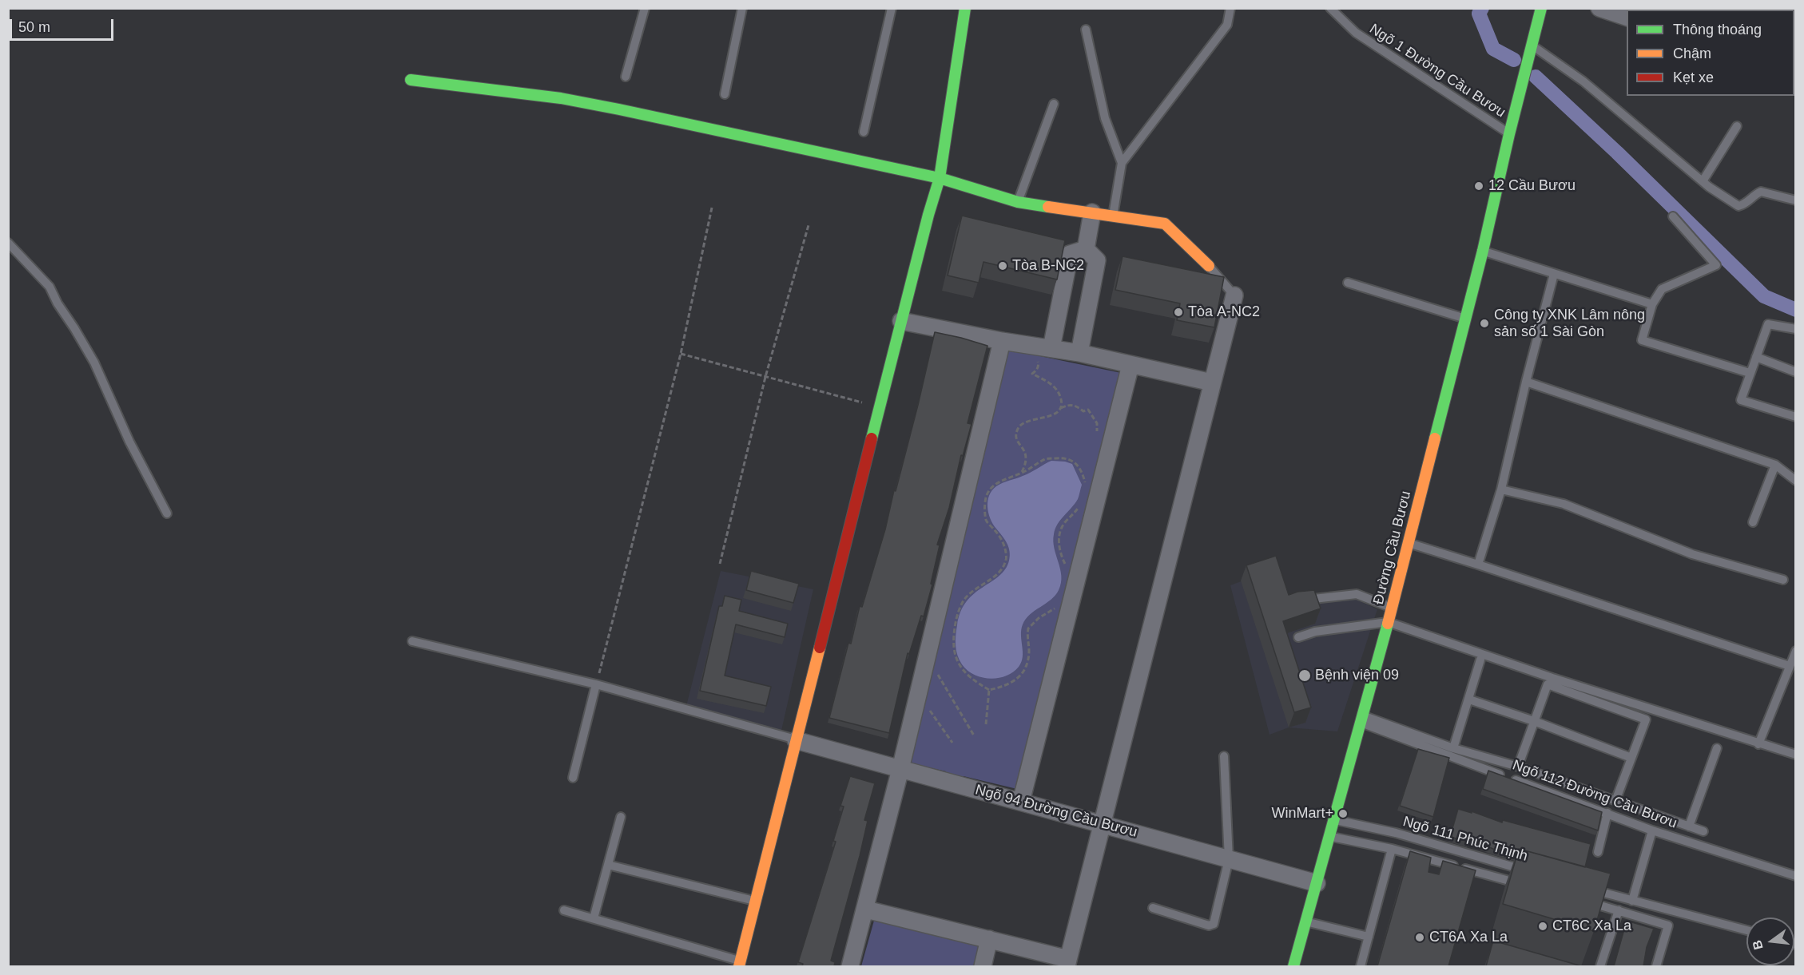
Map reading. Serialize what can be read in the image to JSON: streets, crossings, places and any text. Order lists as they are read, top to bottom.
{
  "streets": {
    "street": ["Đường Cầu Bươu", "Ngõ 94 Đường Cầu Bươu"],
    "lane": ["Ngõ 1 Đường Cầu Bươu", "Ngõ 112 Đường Cầu Bươu", "Ngõ 111 Phúc Thịnh"]
  },
  "crossings": [
    ["Ngõ 1 Đường Cầu Bươu", "Đường Cầu Bươu"],
    ["Đường Cầu Bươu", "Ngõ 112 Đường Cầu Bươu"],
    ["Đường Cầu Bươu", "Ngõ 94 Đường Cầu Bươu"],
    ["Đường Cầu Bươu", "Ngõ 111 Phúc Thịnh"]
  ],
  "places": [
    "12 Cầu Bươu",
    "Tòa B-NC2",
    "Tòa A-NC2",
    "Công ty XNK Lâm nông sản số 1 Sài Gòn",
    "Bệnh viện 09",
    "WinMart+",
    "CT6C Xa La",
    "CT6A Xa La"
  ],
  "legend": ["Thông thoáng", "Chậm", "Kẹt xe"],
  "scale_bar": "50 m",
  "north": "left"
}
